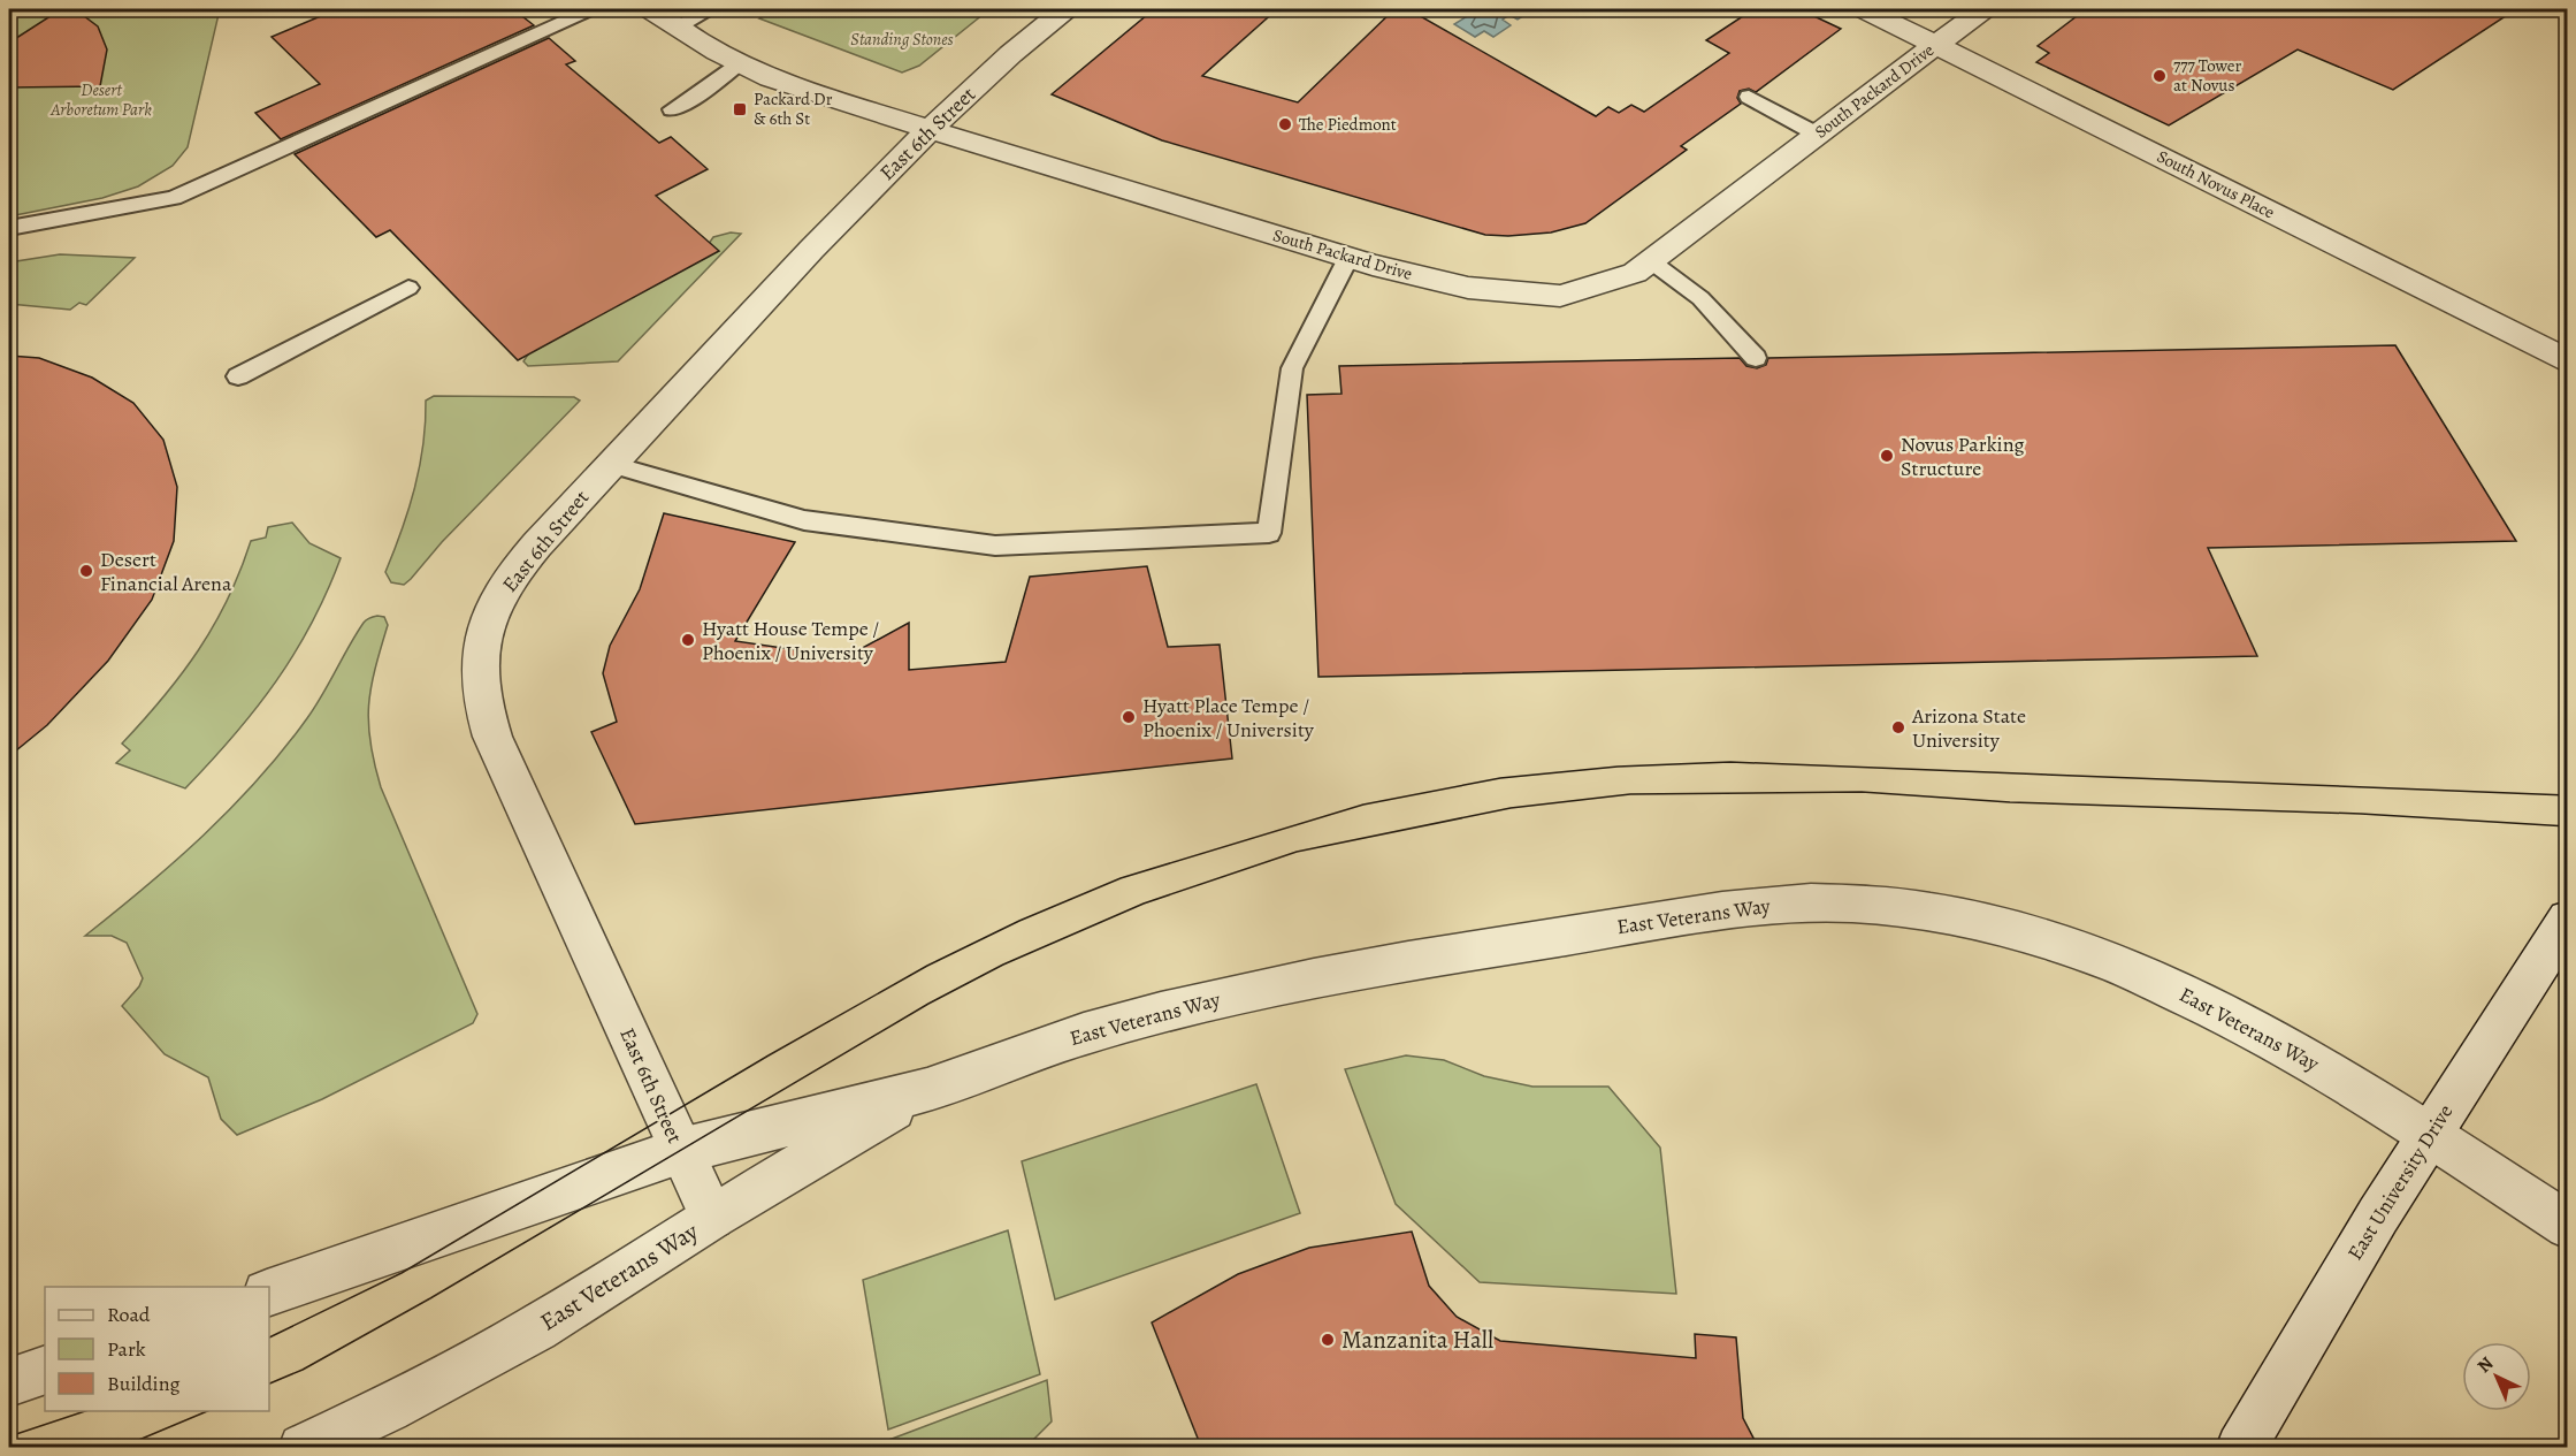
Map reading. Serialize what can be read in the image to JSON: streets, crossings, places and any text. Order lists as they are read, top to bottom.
{
  "streets": {
    "street": [
      "South Packard Drive",
      "East 6th Street",
      "South Novus Place",
      "East Veterans Way",
      "East University Drive"
    ]
  },
  "crossings": [
    ["South Packard Drive", "East 6th Street"],
    ["South Packard Drive", "South Novus Place"],
    ["East 6th Street", "East Veterans Way"],
    ["East Veterans Way", "East University Drive"]
  ],
  "parks": ["Standing Stones", "Desert Arboretum Park"],
  "places": {
    "other": [
      "777 Tower at Novus",
      "The Piedmont",
      "Novus Parking Structure",
      "Desert Financial Arena",
      "Hyatt House Tempe / Phoenix / University",
      "Hyatt Place Tempe / Phoenix / University",
      "Arizona State University",
      "Manzanita Hall"
    ],
    "transit": ["Packard Dr & 6th St"]
  },
  "legend": ["Road", "Park", "Building"],
  "north": "top left"
}
